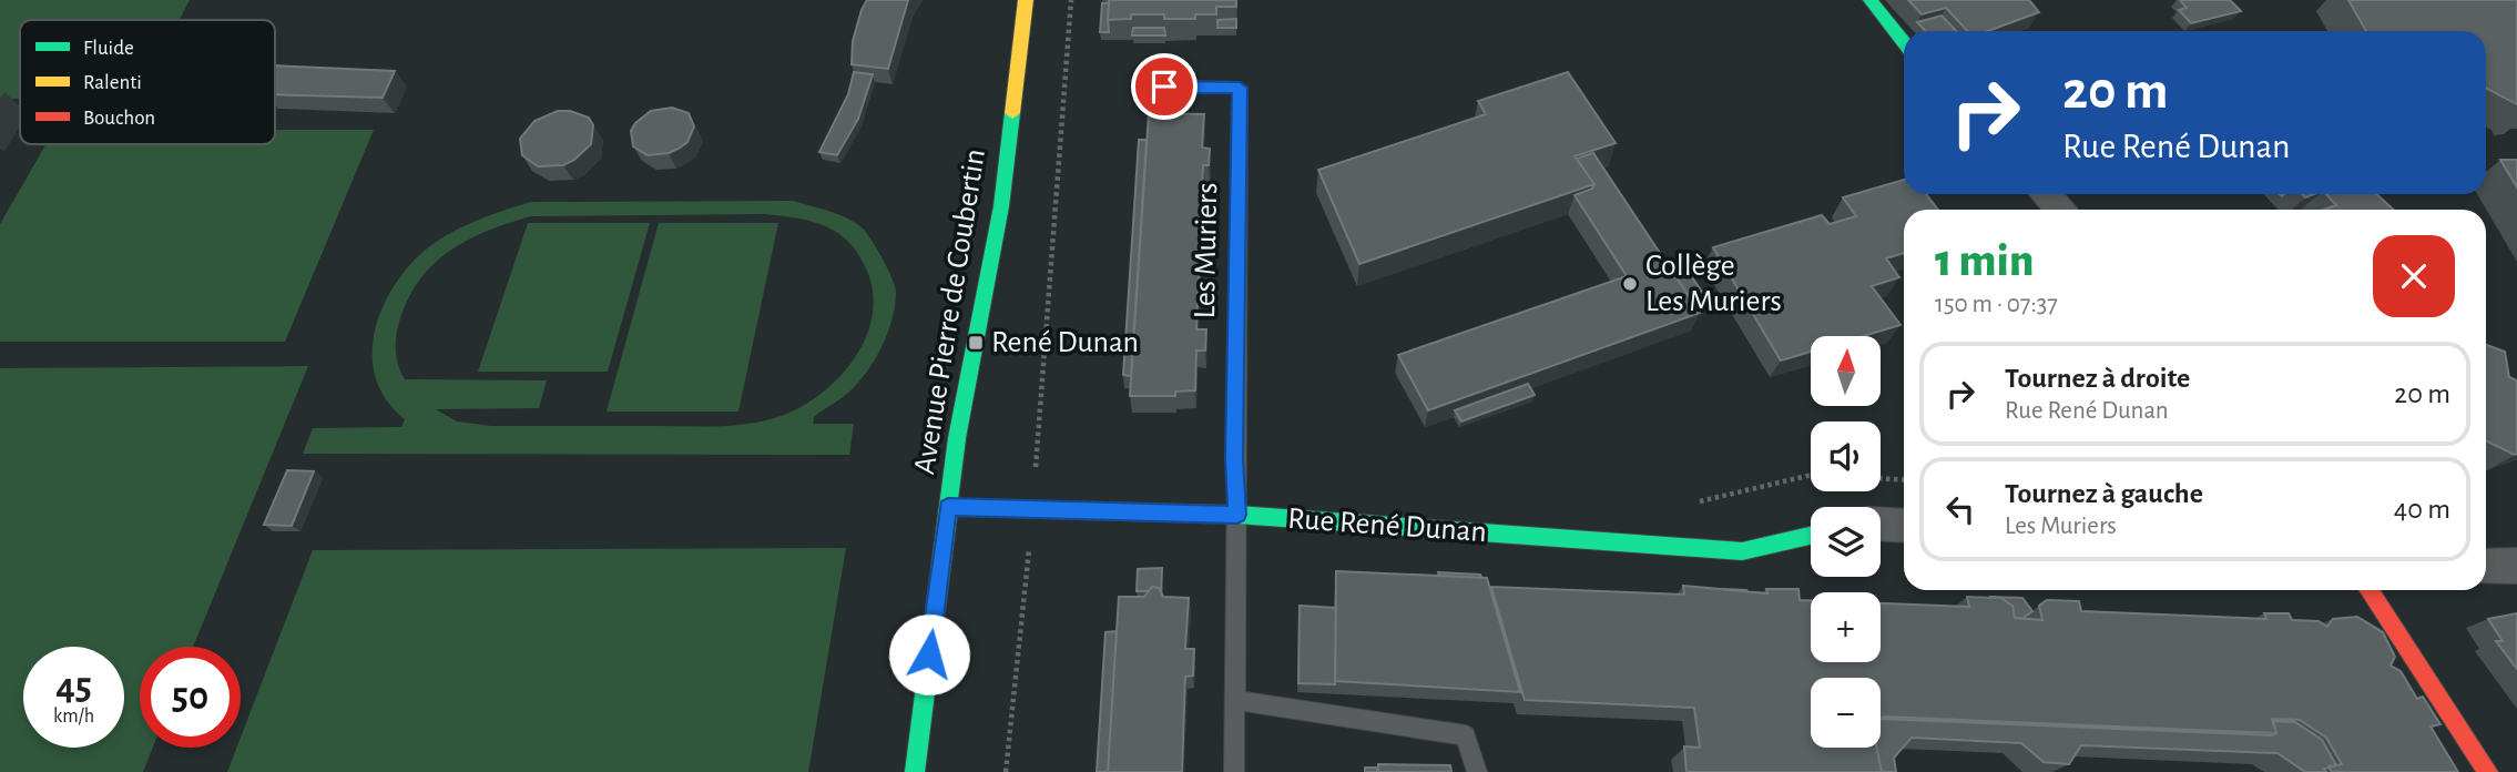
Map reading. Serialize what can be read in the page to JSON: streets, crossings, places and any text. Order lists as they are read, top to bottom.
{
  "streets": {
    "street": ["Avenue Pierre de Coubertin", "Rue René Dunan"],
    "lane": ["Les Muriers"]
  },
  "crossings": [
    ["Les Muriers", "Rue René Dunan"],
    ["Avenue Pierre de Coubertin", "Rue René Dunan"]
  ],
  "places": {
    "other": ["Collège Les Muriers"],
    "transit": ["René Dunan"]
  },
  "legend": ["Fluide", "Ralenti", "Bouchon"],
  "north": "top",
  "page": {
    "turn": ["20 m", "Rue René Dunan"],
    "heading": ["1 min", "150 m · 07:37"],
    "map_buttons": ["+", "−"],
    "list": [
      {
        "name": "Tournez à droite",
        "note": "Rue René Dunan",
        "value": "20 m"
      },
      {
        "name": "Tournez à gauche",
        "note": "Les Muriers",
        "value": "40 m"
      }
    ],
    "speed": "45 km/h",
    "limit": "50"
  }
}
